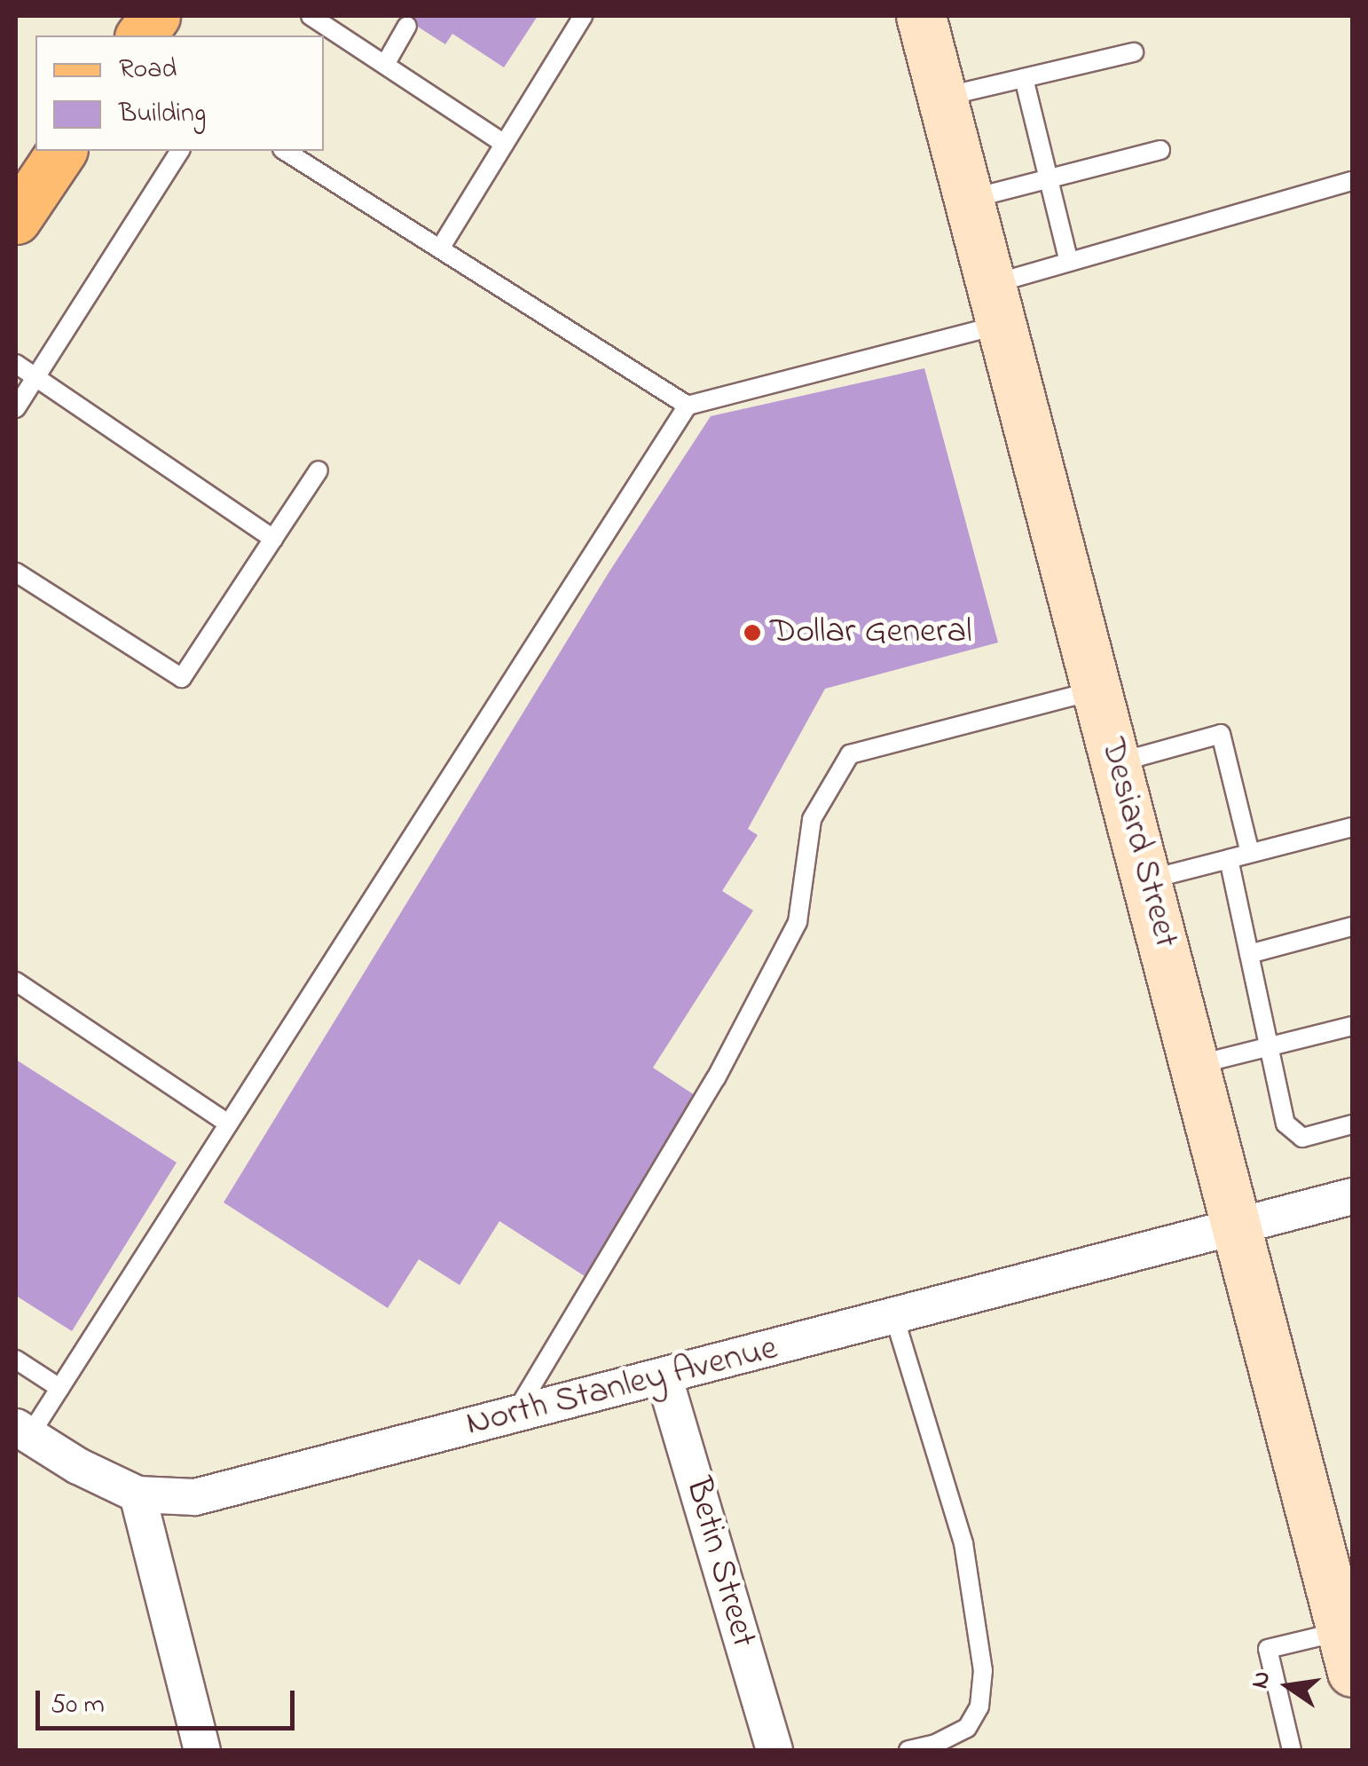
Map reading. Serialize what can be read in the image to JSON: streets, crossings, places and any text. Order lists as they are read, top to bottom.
{
  "streets": {
    "street": ["Desiard Street", "North Stanley Avenue", "Betin Street"]
  },
  "crossings": [
    ["Desiard Street", "North Stanley Avenue"],
    ["North Stanley Avenue", "Betin Street"]
  ],
  "places": ["Dollar General"],
  "legend": ["Road", "Building"],
  "scale_bar": "50 m",
  "north": "left"
}
